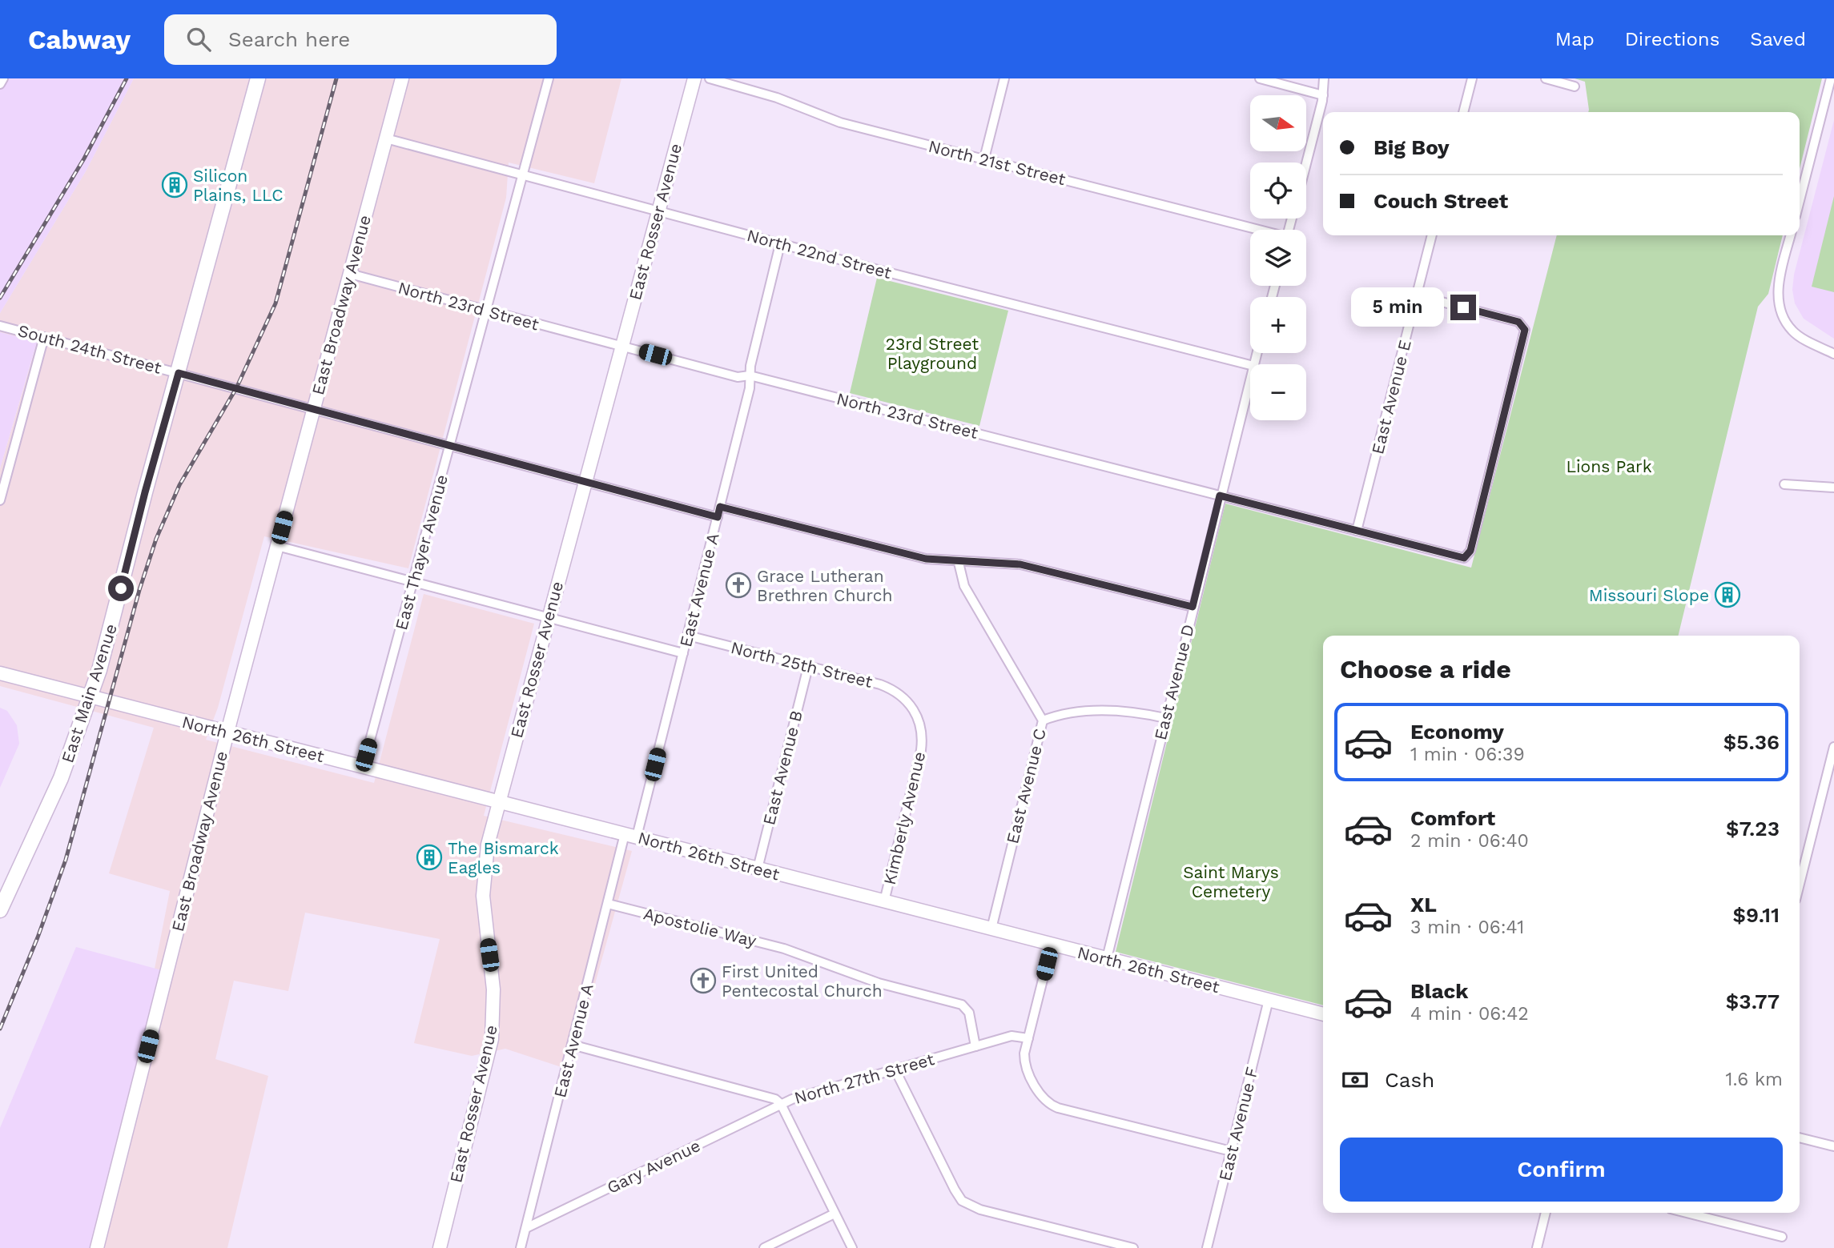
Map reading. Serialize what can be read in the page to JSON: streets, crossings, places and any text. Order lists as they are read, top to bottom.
{
  "streets": {
    "main road": ["East Main Avenue"],
    "street": [
      "North 21st Street",
      "East Rosser Avenue",
      "North 22nd Street",
      "East Broadway Avenue",
      "North 23rd Street",
      "South 24th Street",
      "East Avenue E",
      "East Thayer Avenue",
      "East Avenue A",
      "North 25th Street",
      "East Avenue D",
      "North 26th Street",
      "East Avenue B",
      "East Avenue C",
      "Kimberly Avenue",
      "Apostolie Way",
      "North 27th Street",
      "East Avenue F",
      "Gary Avenue"
    ]
  },
  "crossings": [
    ["East Rosser Avenue", "North 22nd Street"],
    ["East Rosser Avenue", "North 23rd Street"],
    ["East Rosser Avenue", "South 24th Street"],
    ["East Rosser Avenue", "North 26th Street"],
    ["North 22nd Street", "East Broadway Avenue"],
    ["North 22nd Street", "East Thayer Avenue"],
    ["North 22nd Street", "East Avenue A"],
    ["East Broadway Avenue", "North 23rd Street"],
    ["East Broadway Avenue", "South 24th Street"],
    ["East Broadway Avenue", "North 26th Street"],
    ["North 23rd Street", "East Avenue E"],
    ["North 23rd Street", "East Thayer Avenue"],
    ["North 23rd Street", "East Avenue A"],
    ["North 23rd Street", "East Avenue D"],
    ["South 24th Street", "East Thayer Avenue"],
    ["South 24th Street", "East Avenue A"],
    ["South 24th Street", "East Main Avenue"],
    ["East Thayer Avenue", "North 26th Street"],
    ["East Avenue A", "North 25th Street"],
    ["East Avenue A", "North 26th Street"],
    ["East Avenue A", "Apostolie Way"],
    ["East Avenue A", "North 27th Street"],
    ["East Avenue A", "Gary Avenue"],
    ["North 25th Street", "East Avenue B"],
    ["North 25th Street", "Kimberly Avenue"],
    ["East Avenue D", "North 26th Street"],
    ["East Main Avenue", "North 26th Street"],
    ["North 26th Street", "East Avenue B"],
    ["North 26th Street", "East Avenue C"],
    ["North 26th Street", "Kimberly Avenue"],
    ["North 26th Street", "East Avenue F"],
    ["Apostolie Way", "North 27th Street"],
    ["North 27th Street", "Gary Avenue"]
  ],
  "parks": ["23rd Street Playground", "Lions Park", "Saint Marys Cemetery"],
  "places": {
    "building": ["Silicon Plains, LLC", "Missouri Slope", "The Bismarck Eagles"],
    "church": ["Grace Lutheran Brethren Church", "First United Pentecostal Church"]
  },
  "north": "right",
  "page": {
    "header": "Cabway",
    "search": "Search here",
    "nav": ["Map", "Directions", "Saved"],
    "map_buttons": ["+", "−"],
    "banner": ["Big Boy", "Couch Street"],
    "bubble": "5 min",
    "heading": "Choose a ride",
    "list": [
      {
        "name": "Economy",
        "note": "1 min · 06:39",
        "value": "$5.36"
      },
      {
        "name": "Comfort",
        "note": "2 min · 06:40",
        "value": "$7.23"
      },
      {
        "name": "XL",
        "note": "3 min · 06:41",
        "value": "$9.11"
      },
      {
        "name": "Black",
        "note": "4 min · 06:42",
        "value": "$3.77"
      }
    ],
    "pay": ["Cash", "1.6 km"],
    "buttons": "Confirm"
  }
}
